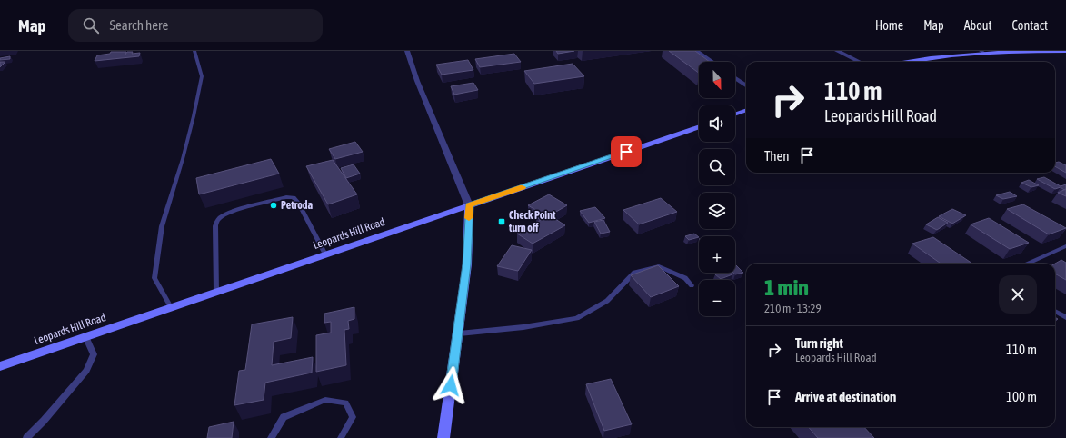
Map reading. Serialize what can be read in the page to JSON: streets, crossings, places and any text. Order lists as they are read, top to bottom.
{
  "streets": {
    "main road": ["Leopards Hill Road"]
  },
  "places": {
    "other": ["Petroda"],
    "transit": ["Check Point turn off"]
  },
  "north": "bottom",
  "page": {
    "header": "Map",
    "search": "Search here",
    "nav": [
      "Home",
      "Map",
      "About",
      "Contact"
    ],
    "map_buttons": ["+", "−"],
    "turn": ["110 m", "Leopards Hill Road"],
    "then": "Then",
    "heading": ["1 min", "210 m · 13:29"],
    "list": [
      {
        "name": "Turn right",
        "note": "Leopards Hill Road",
        "value": "110 m"
      },
      {
        "name": "Arrive at destination",
        "value": "100 m"
      }
    ]
  }
}
